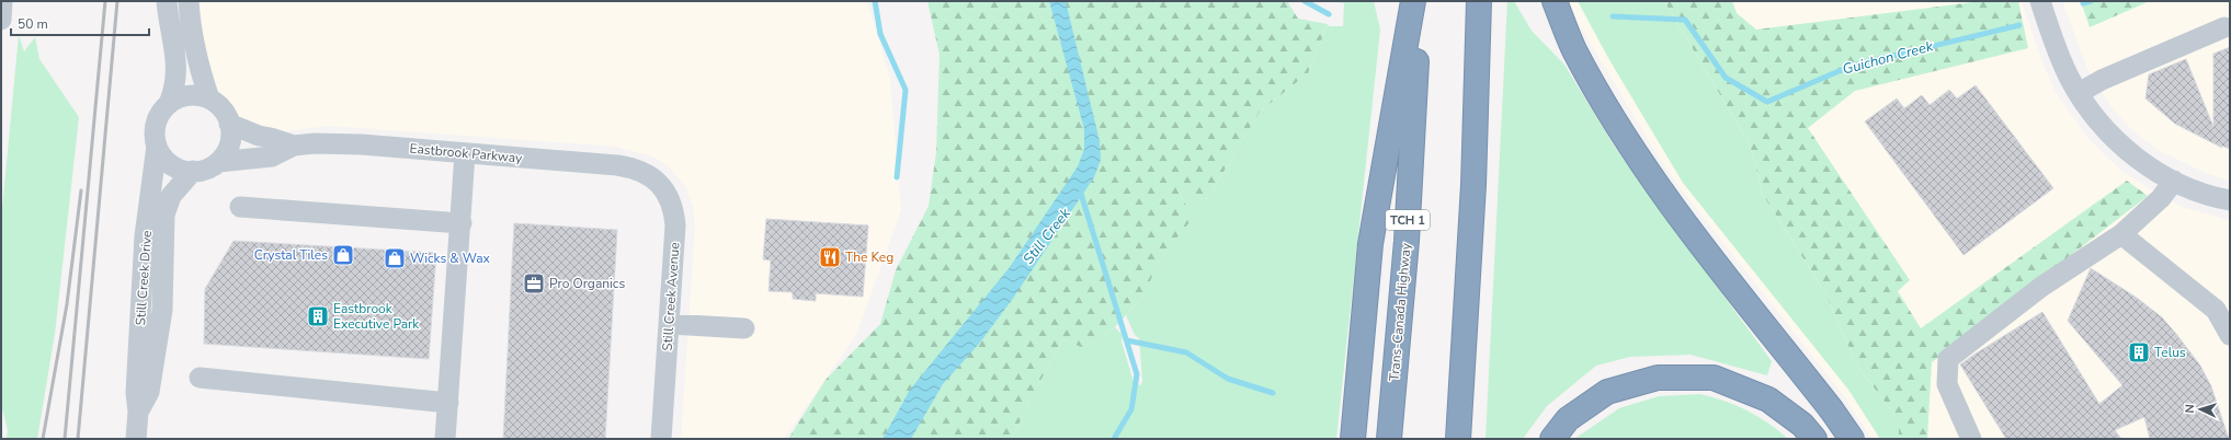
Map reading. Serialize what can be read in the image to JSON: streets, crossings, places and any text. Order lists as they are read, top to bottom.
{
  "streets": {
    "highway": ["TCH 1", "Trans-Canada Highway"],
    "street": ["Eastbrook Parkway", "Still Creek Drive", "Still Creek Avenue"]
  },
  "crossings": [
    ["Eastbrook Parkway", "Still Creek Drive"],
    ["Eastbrook Parkway", "Still Creek Avenue"]
  ],
  "water": ["Guichon Creek", "Still Creek"],
  "places": {
    "shop": ["Crystal Tiles", "Wicks & Wax"],
    "restaurant": ["The Keg"],
    "office": ["Pro Organics"],
    "building": ["Eastbrook Executive Park", "Telus"]
  },
  "scale_bar": "50 m",
  "north": "left"
}
